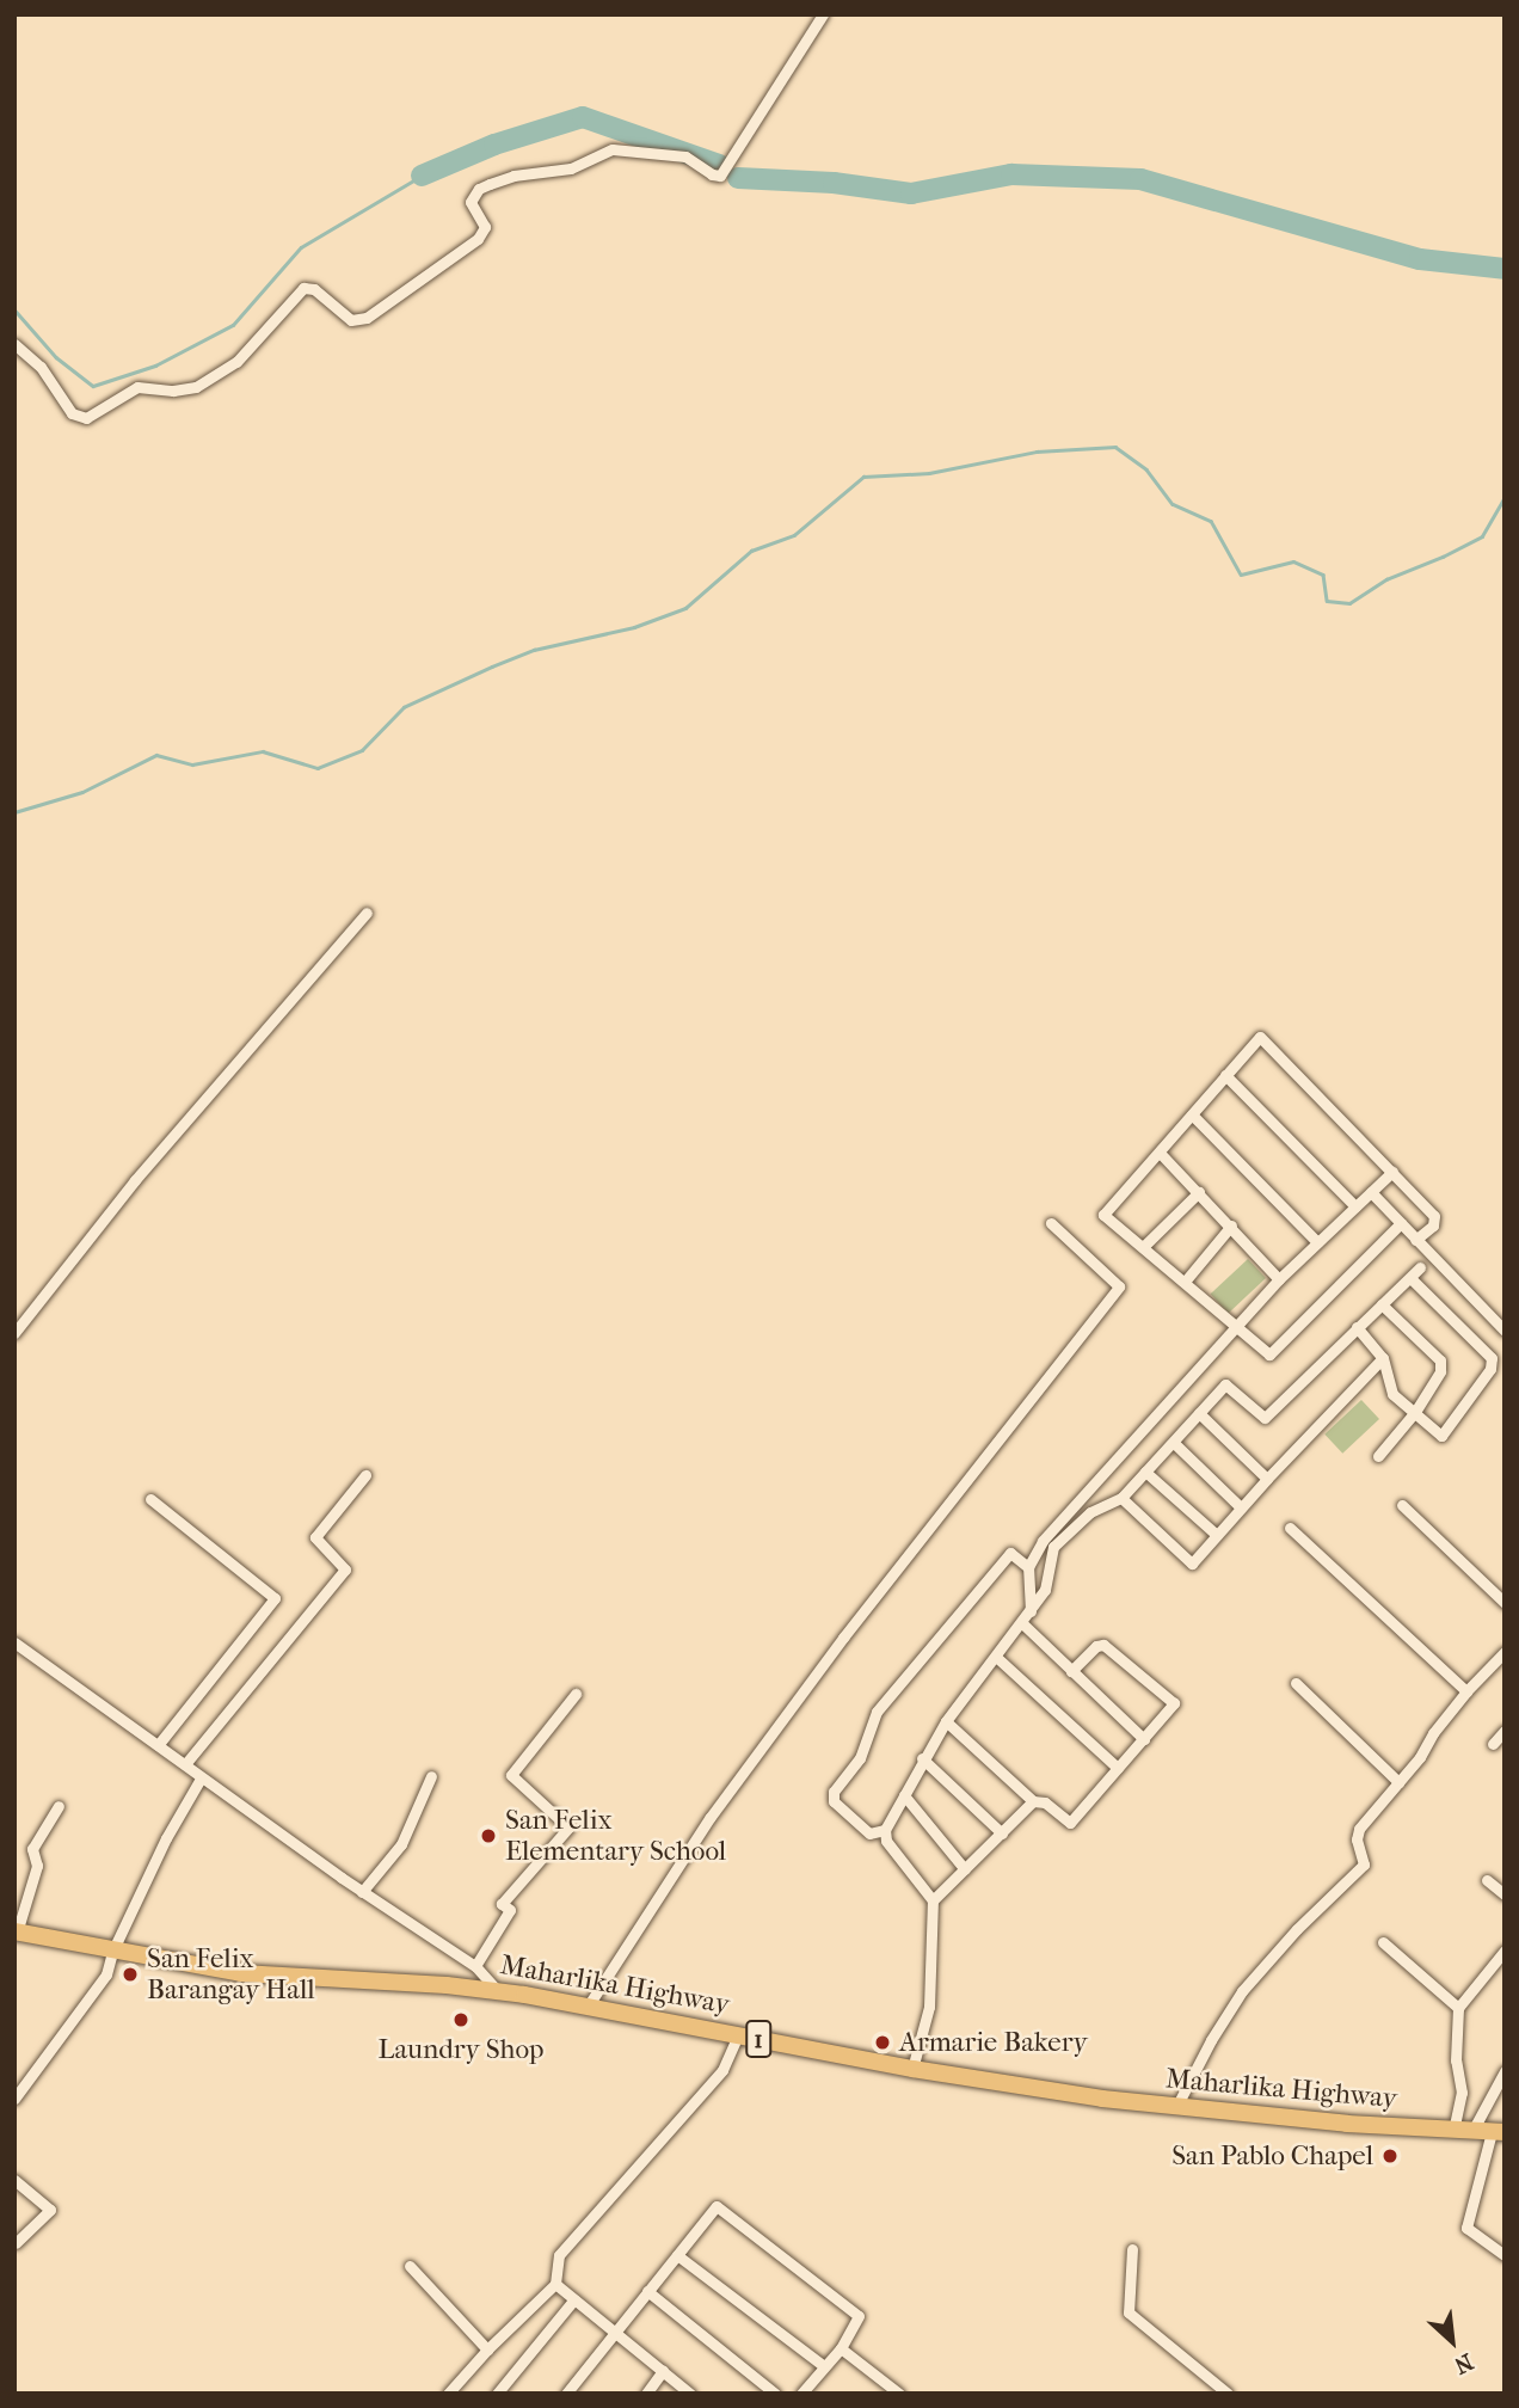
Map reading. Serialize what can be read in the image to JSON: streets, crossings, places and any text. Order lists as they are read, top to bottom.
{
  "streets": {
    "highway": ["Maharlika Highway", "1"]
  },
  "places": [
    "San Felix Elementary School",
    "San Felix Barangay Hall",
    "Laundry Shop",
    "Armarie Bakery",
    "San Pablo Chapel"
  ],
  "north": "bottom right"
}
